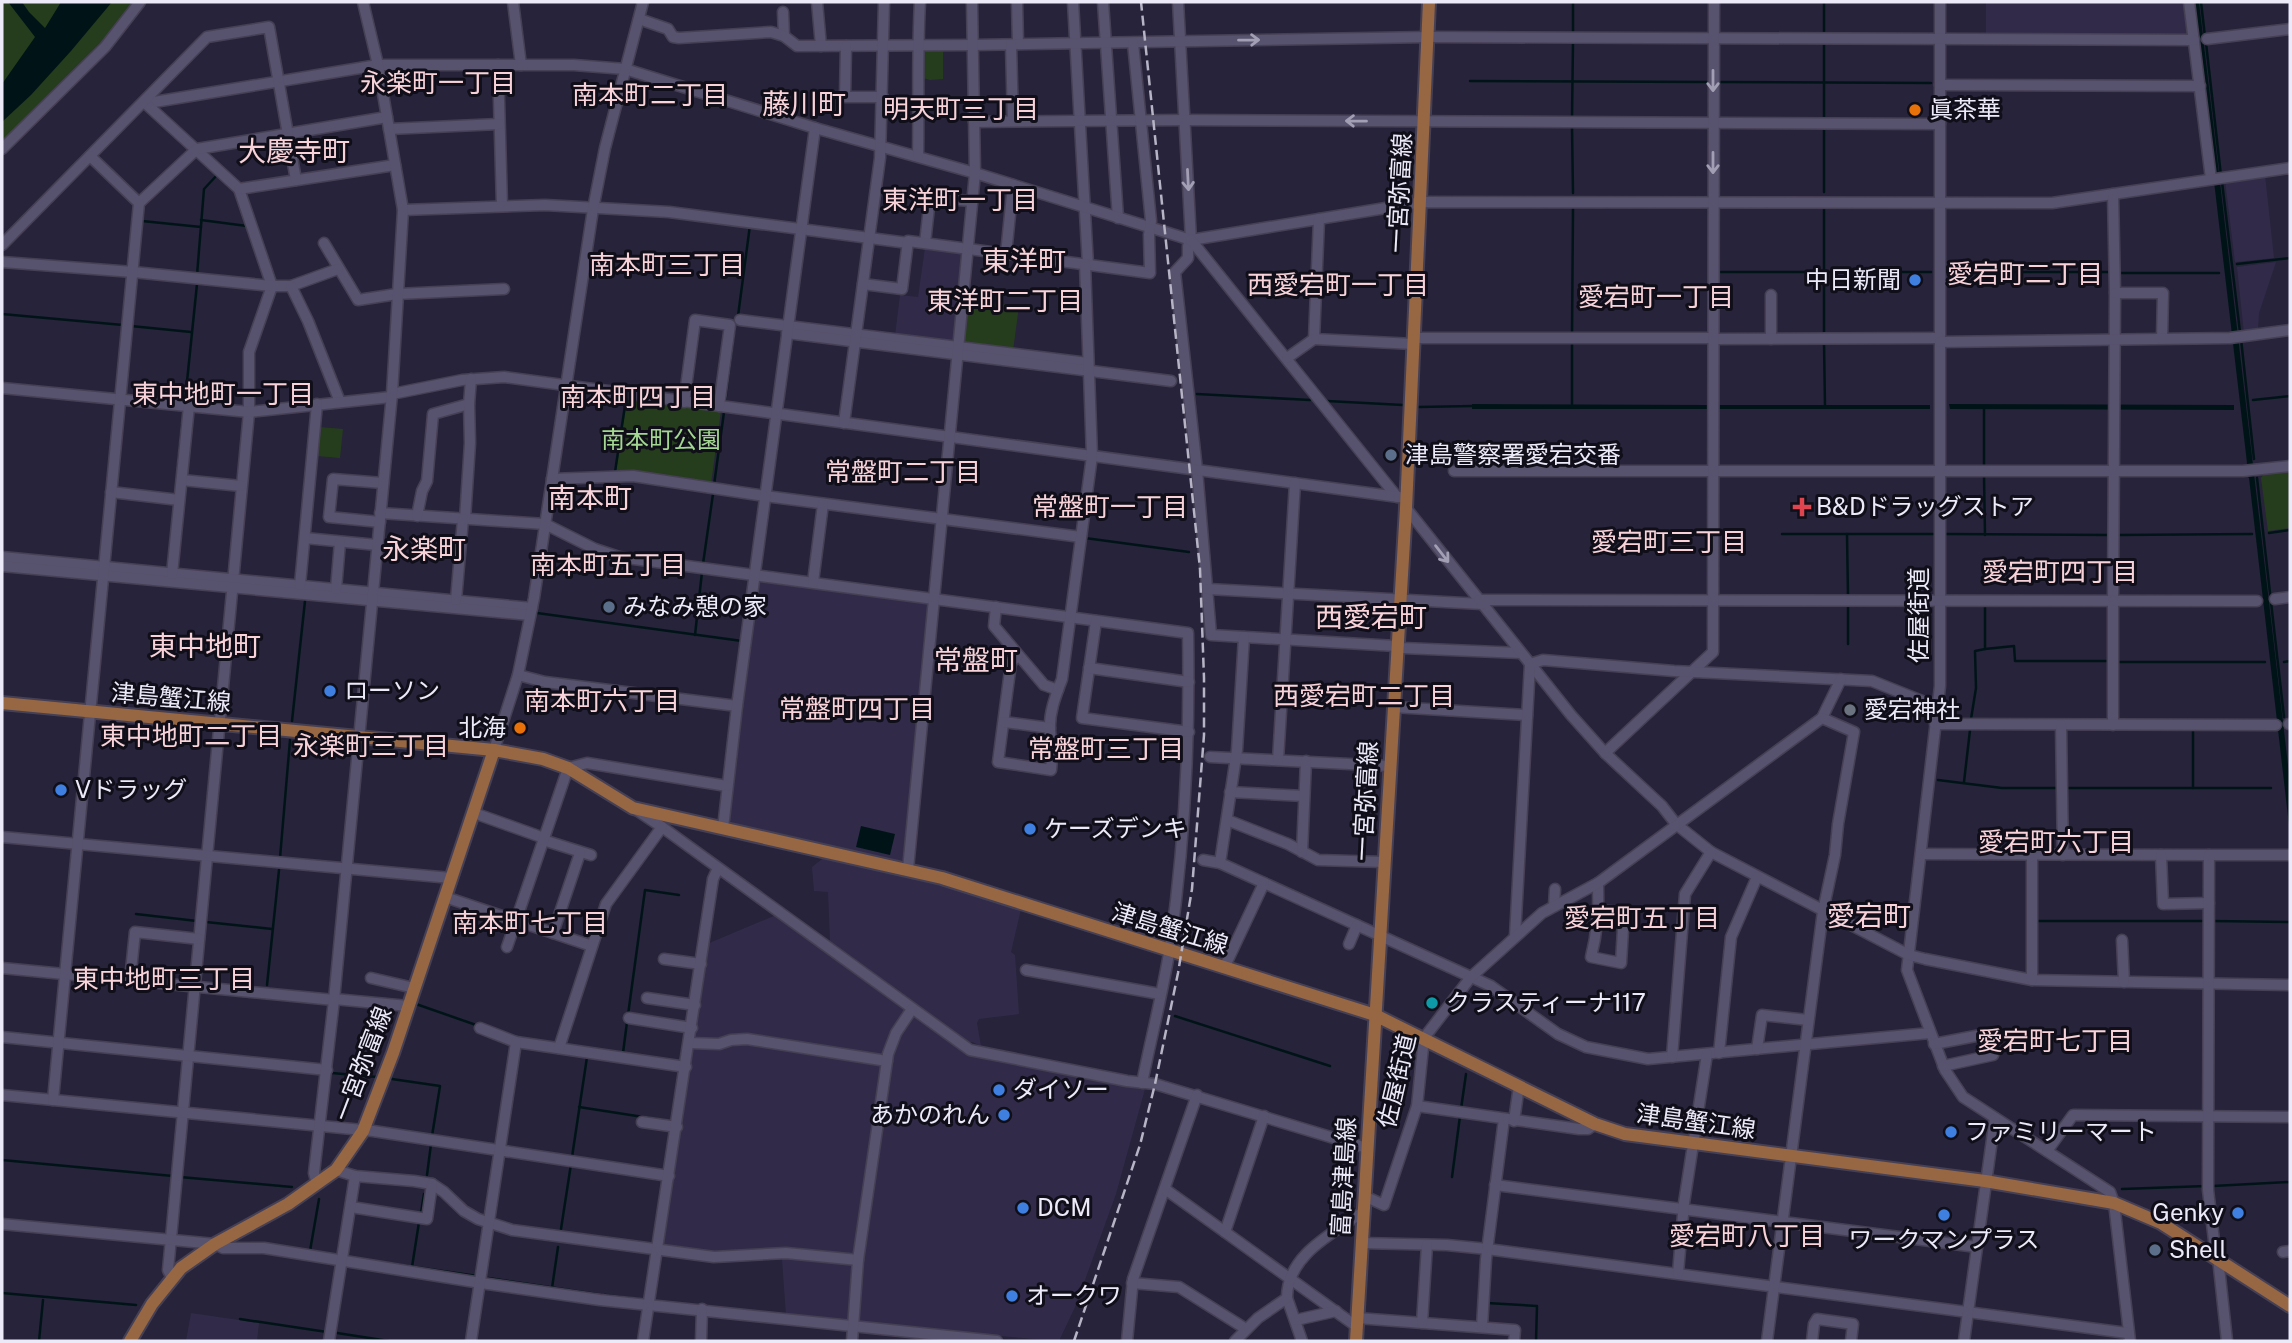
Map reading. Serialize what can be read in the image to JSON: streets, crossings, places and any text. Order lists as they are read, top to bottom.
{
  "streets": {
    "main road": ["一宮弥富線", "津島蟹江線", "富島津島線"],
    "street": ["佐屋街道"]
  },
  "crossings": [
    ["一宮弥富線", "津島蟹江線"],
    ["一宮弥富線", "富島津島線"],
    ["佐屋街道", "津島蟹江線"],
    ["佐屋街道", "富島津島線"],
    ["津島蟹江線", "富島津島線"]
  ],
  "districts": [
    "永楽町一丁目",
    "南本町二丁目",
    "藤川町",
    "明天町三丁目",
    "大慶寺町",
    "東洋町一丁目",
    "東洋町",
    "南本町三丁目",
    "愛宕町二丁目",
    "西愛宕町一丁目",
    "愛宕町一丁目",
    "東洋町二丁目",
    "東中地町一丁目",
    "南本町四丁目",
    "常盤町二丁目",
    "南本町",
    "常盤町一丁目",
    "愛宕町三丁目",
    "永楽町",
    "南本町五丁目",
    "愛宕町四丁目",
    "西愛宕町",
    "東中地町",
    "常盤町",
    "西愛宕町二丁目",
    "南本町六丁目",
    "常盤町四丁目",
    "東中地町二丁目",
    "永楽町三丁目",
    "常盤町三丁目",
    "愛宕町六丁目",
    "愛宕町",
    "愛宕町五丁目",
    "南本町七丁目",
    "東中地町三丁目",
    "愛宕町七丁目",
    "愛宕町八丁目"
  ],
  "parks": ["南本町公園"],
  "places": {
    "other": [
      "眞茶華",
      "中日新聞",
      "津島警察署愛宕交番",
      "みなみ憩の家",
      "ローソン",
      "愛宕神社",
      "北海",
      "Vドラッグ",
      "ケーズデンキ",
      "クラスティーナ117",
      "ダイソー",
      "あかのれん",
      "ファミリーマート",
      "DCM",
      "Genky",
      "ワークマンプラス",
      "Shell",
      "オークワ"
    ],
    "health": ["B&Dドラッグストア"]
  }
}
